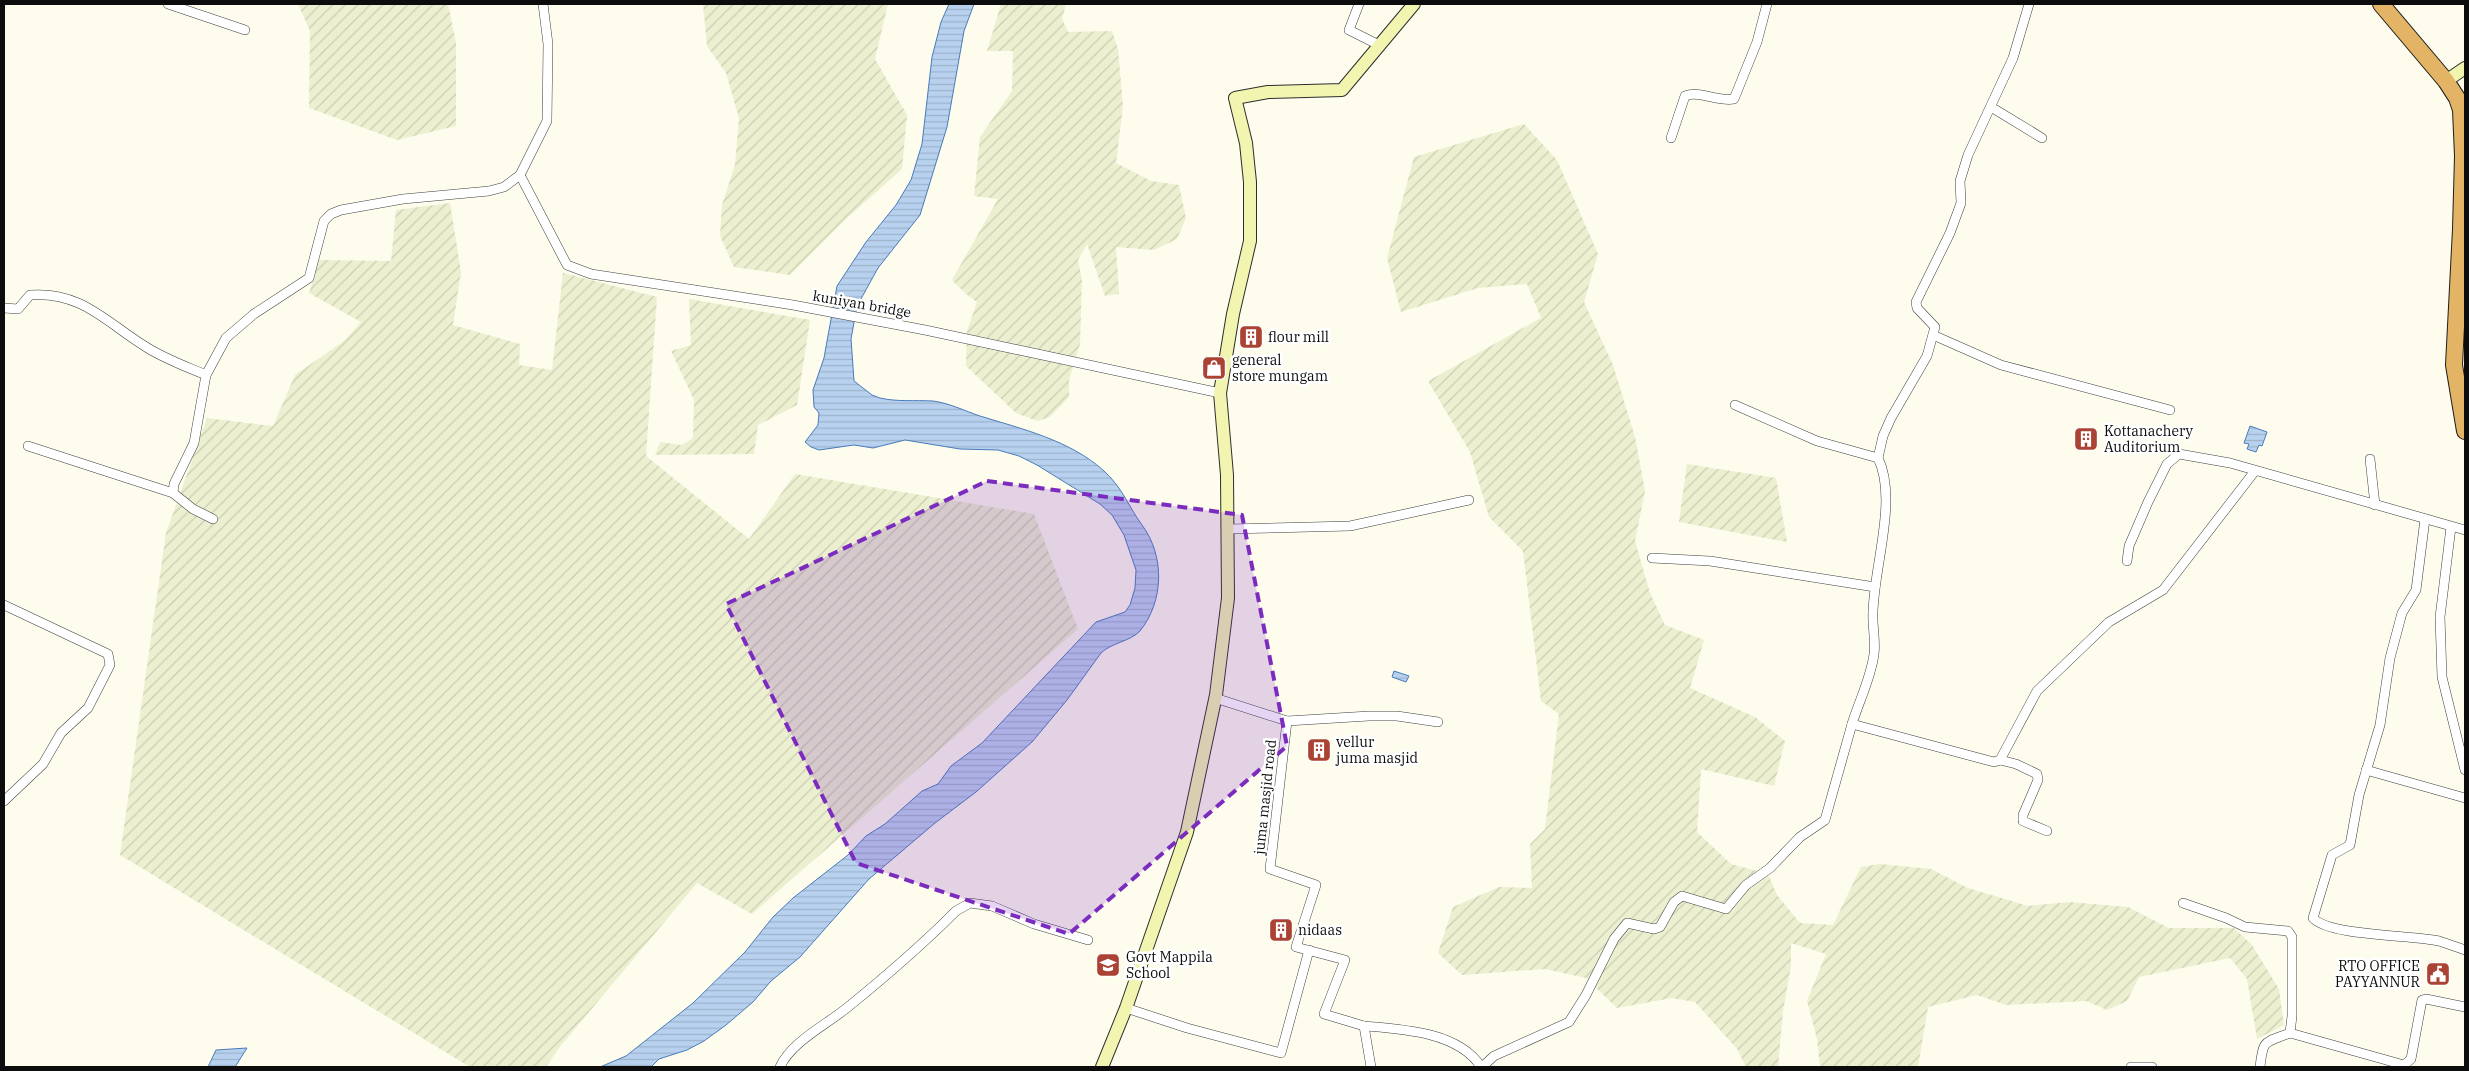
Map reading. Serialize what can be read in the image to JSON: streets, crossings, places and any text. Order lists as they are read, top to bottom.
{
  "streets": {
    "street": ["kuniyan bridge", "juma masjid road"]
  },
  "places": {
    "building": [
      "flour mill",
      "Kottanachery Auditorium",
      "vellur juma masjid",
      "nidaas"
    ],
    "shop": ["general store mungam"],
    "school or university": ["Govt Mappila School"],
    "public building": ["RTO OFFICE PAYYANNUR"]
  }
}
